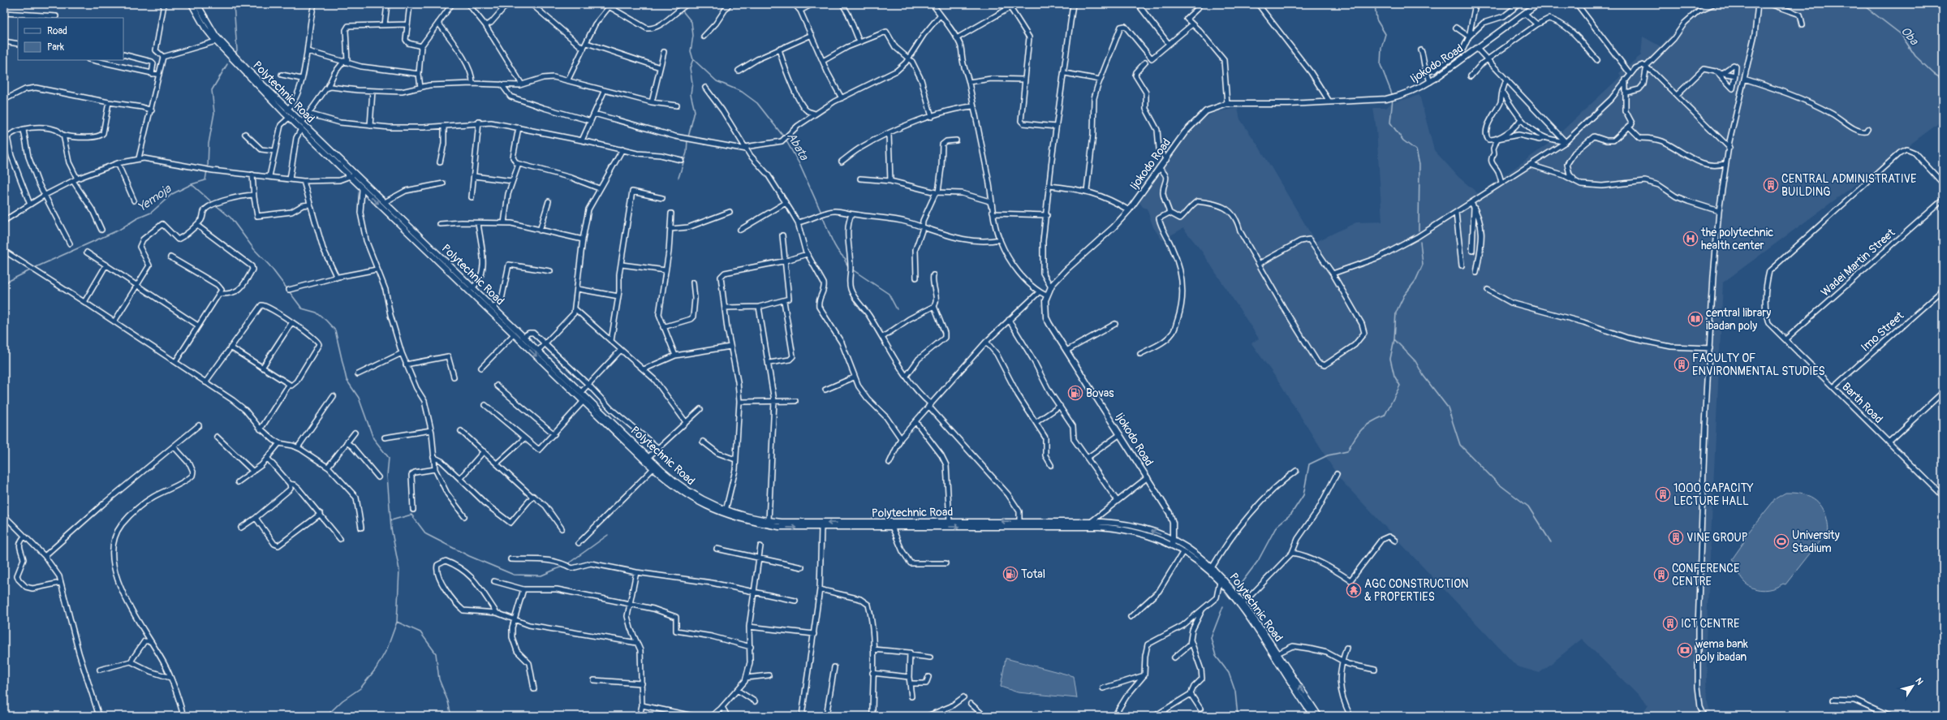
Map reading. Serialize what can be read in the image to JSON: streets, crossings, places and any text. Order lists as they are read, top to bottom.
{
  "streets": {
    "main road": ["Ijokodo Road", "Polytechnic Road"],
    "street": ["Wadei Martin Street", "Imo Street", "Barth Road"]
  },
  "crossings": [
    ["Ijokodo Road", "Polytechnic Road"],
    ["Wadei Martin Street", "Barth Road"],
    ["Imo Street", "Barth Road"]
  ],
  "water": ["Oba", "Abata", "Yemoja"],
  "places": {
    "building": [
      "CENTRAL ADMINISTRATIVE BUILDING",
      "FACULTY OF ENVIRONMENTAL STUDIES",
      "1000 CAPACITY LECTURE HALL",
      "VINE GROUP",
      "CONFERENCE CENTRE",
      "ICT CENTRE"
    ],
    "hospital": ["the polytechnic health center"],
    "library": ["central library ibadan poly"],
    "fuel station": ["Bovas", "Total"],
    "sports": ["University Stadium"],
    "temple": ["AGC CONSTRUCTION & PROPERTIES"],
    "bank": ["wema bank poly ibadan"]
  },
  "legend": ["Road", "Park"],
  "north": "top right"
}
